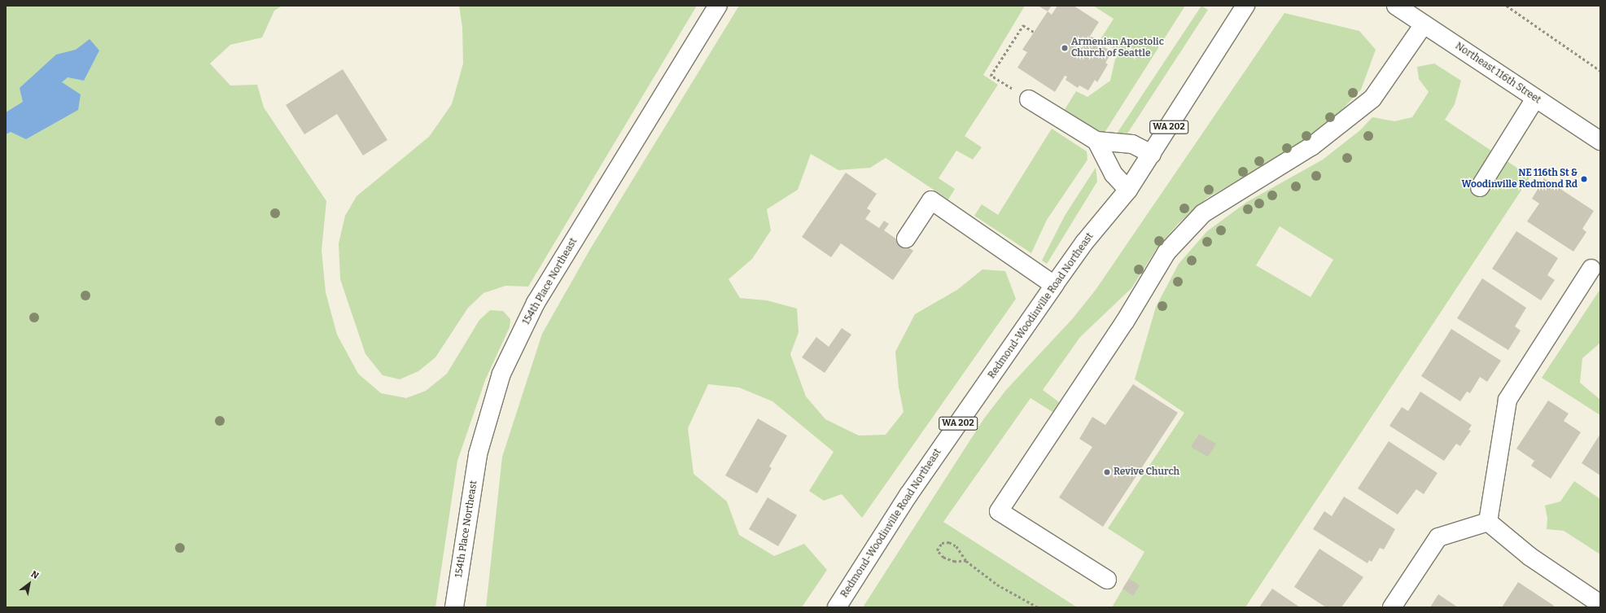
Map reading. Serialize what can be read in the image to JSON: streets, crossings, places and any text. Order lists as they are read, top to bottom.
{
  "streets": {
    "street": [
      "Northeast 116th Street",
      "WA 202",
      "154th Place Northeast",
      "Redmond-Woodinville Road Northeast"
    ]
  },
  "places": ["Armenian Apostolic Church of Seattle", "NE 116th St & Woodinville Redmond Rd", "Revive Church"],
  "north": "top right"
}
